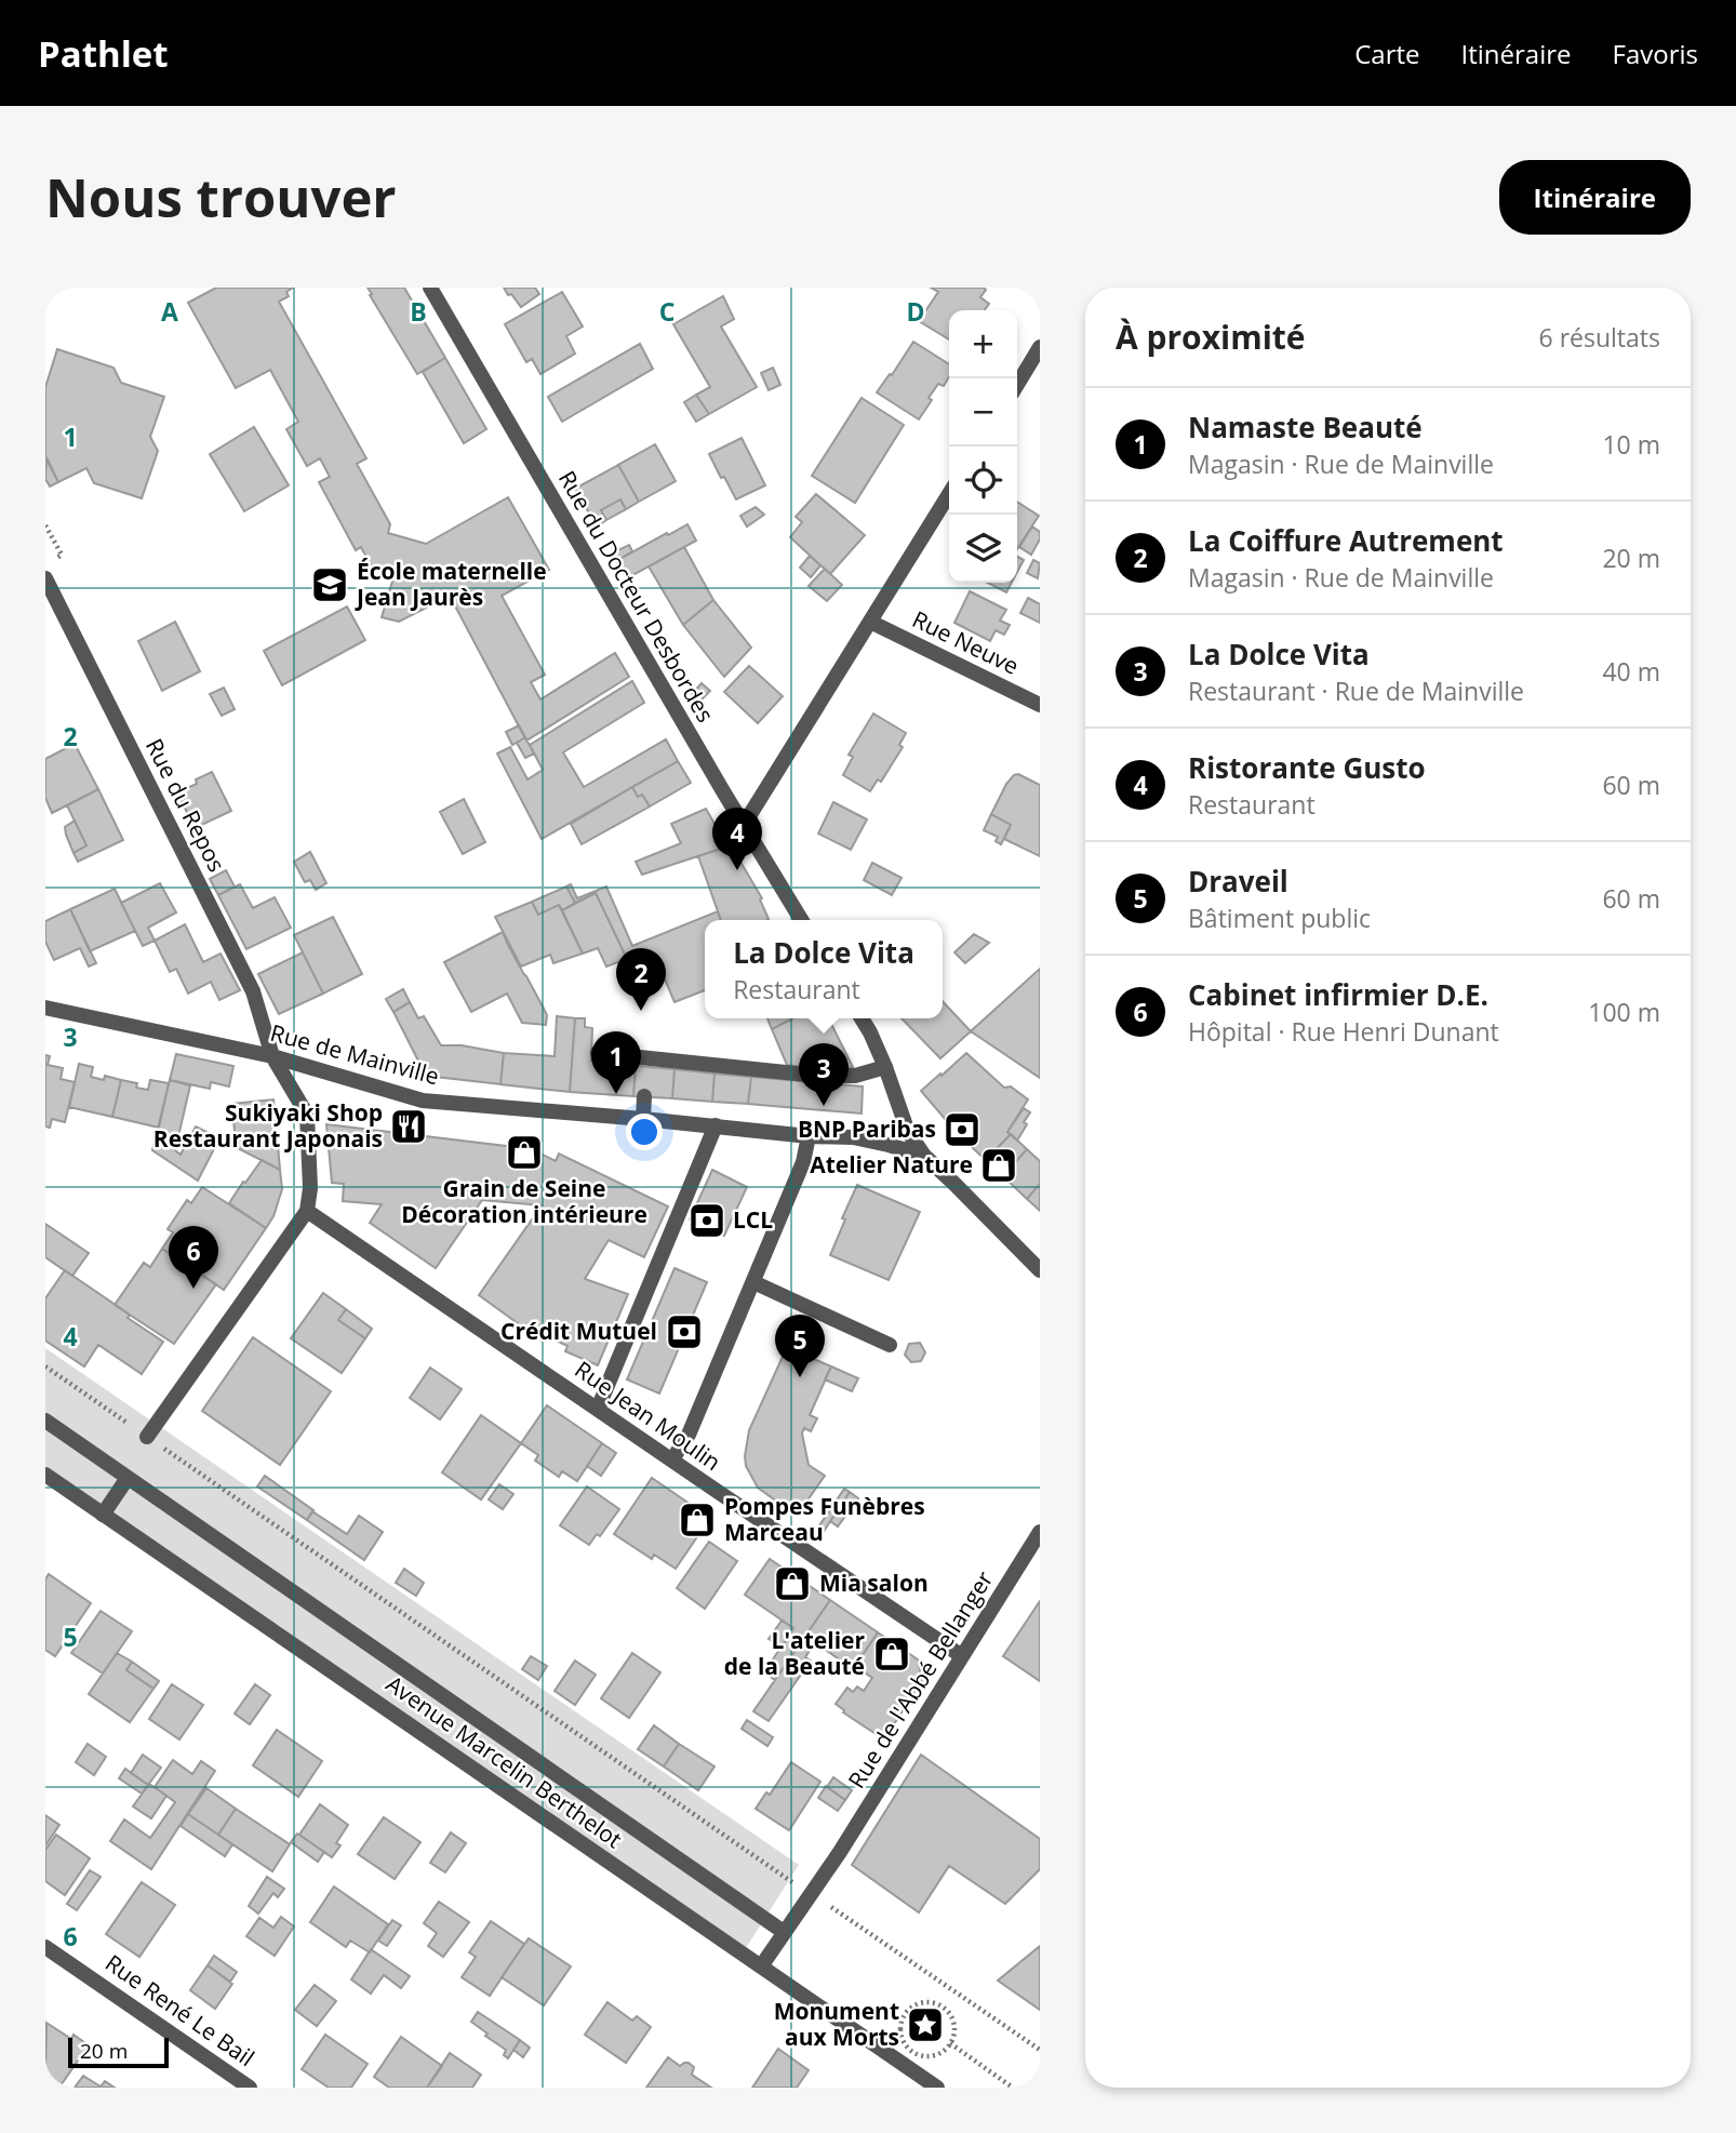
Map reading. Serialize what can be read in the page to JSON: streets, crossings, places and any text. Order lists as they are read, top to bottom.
{
  "streets": {
    "street": [
      "Rue du Docteur Desbordes",
      "Rue Neuve",
      "Rue du Repos",
      "Rue de Mainville",
      "Rue Jean Moulin",
      "Rue de l'Abbé Bellanger",
      "Avenue Marcelin Berthelot",
      "Rue René Le Bail"
    ]
  },
  "crossings": [
    ["Rue du Repos", "Rue de Mainville"],
    ["Rue du Repos", "Rue Jean Moulin"],
    ["Rue Jean Moulin", "Rue de l'Abbé Bellanger"]
  ],
  "places": {
    "school or university": ["École maternelle Jean Jaurès"],
    "restaurant": ["Sukiyaki Shop Restaurant Japonais"],
    "bank": ["BNP Paribas", "LCL", "Crédit Mutuel"],
    "shop": [
      "Grain de Seine Décoration intérieure",
      "Atelier Nature",
      "Pompes Funèbres Marceau",
      "Mia salon",
      "L'atelier de la Beauté"
    ],
    "place": ["Monument aux Morts"]
  },
  "scale_bar": "20 m",
  "page": {
    "header": "Pathlet",
    "nav": ["Carte", "Itinéraire", "Favoris"],
    "buttons": "Itinéraire",
    "title": "Nous trouver",
    "heading": ["À proximité", "6 résultats"],
    "map_buttons": ["+", "−"],
    "list": [
      {
        "mark": "1",
        "name": "Namaste Beauté",
        "note": "Magasin · Rue de Mainville",
        "value": "10 m"
      },
      {
        "mark": "2",
        "name": "La Coiffure Autrement",
        "note": "Magasin · Rue de Mainville",
        "value": "20 m"
      },
      {
        "mark": "3",
        "name": "La Dolce Vita",
        "note": "Restaurant · Rue de Mainville",
        "value": "40 m"
      },
      {
        "mark": "4",
        "name": "Ristorante Gusto",
        "note": "Restaurant",
        "value": "60 m"
      },
      {
        "mark": "5",
        "name": "Draveil",
        "note": "Bâtiment public",
        "value": "60 m"
      },
      {
        "mark": "6",
        "name": "Cabinet infirmier D.E.",
        "note": "Hôpital · Rue Henri Dunant",
        "value": "100 m"
      }
    ],
    "pins": [
      "4",
      "2",
      "1",
      "3",
      "6",
      "5"
    ],
    "popup": ["La Dolce Vita", "Restaurant"],
    "scale": "20 m"
  },
  "grid": {
    "columns": [
      "A",
      "B",
      "C",
      "D"
    ],
    "rows": [
      "1",
      "2",
      "3",
      "4",
      "5",
      "6"
    ]
  }
}
